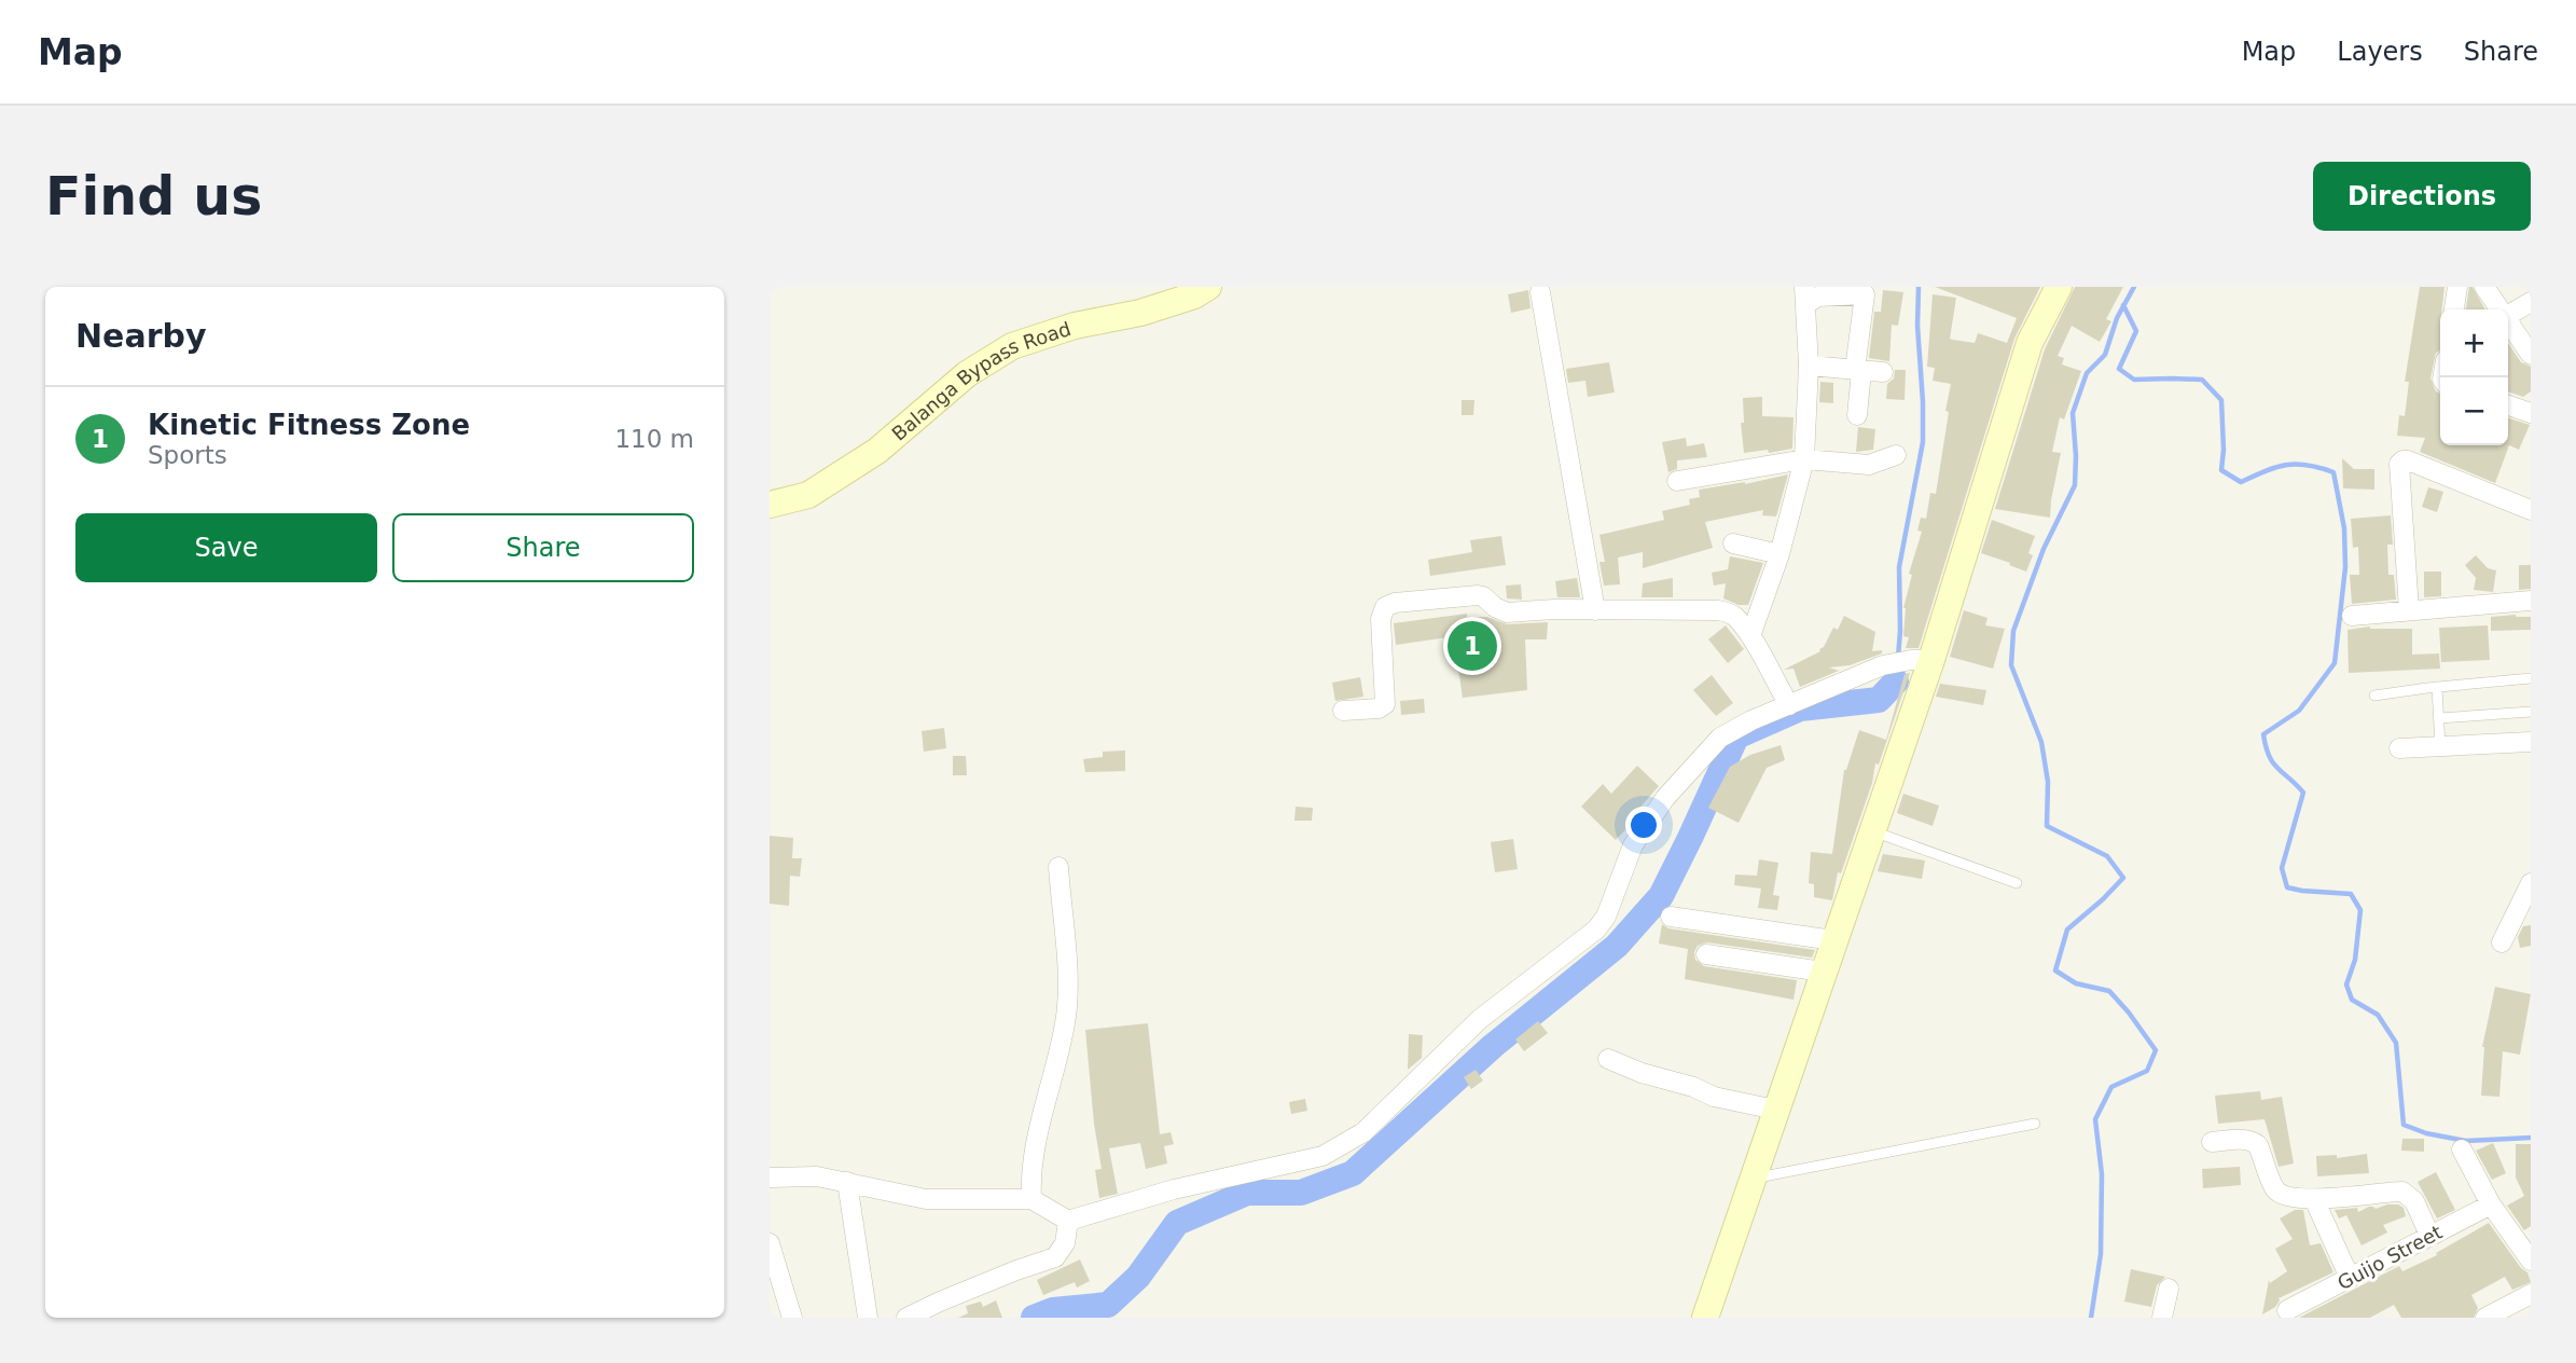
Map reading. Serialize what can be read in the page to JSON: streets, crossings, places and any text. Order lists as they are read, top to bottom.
{
  "streets": {
    "street": ["Balanga Bypass Road", "Guijo Street"]
  },
  "page": {
    "header": "Map",
    "nav": ["Map", "Layers", "Share"],
    "buttons": [
      "Directions",
      ["Save", "Share"]
    ],
    "title": "Find us",
    "heading": "Nearby",
    "map_buttons": ["+", "−"],
    "list": [
      {
        "mark": "1",
        "name": "Kinetic Fitness Zone",
        "note": "Sports",
        "value": "110 m"
      }
    ],
    "pins": "1"
  }
}
